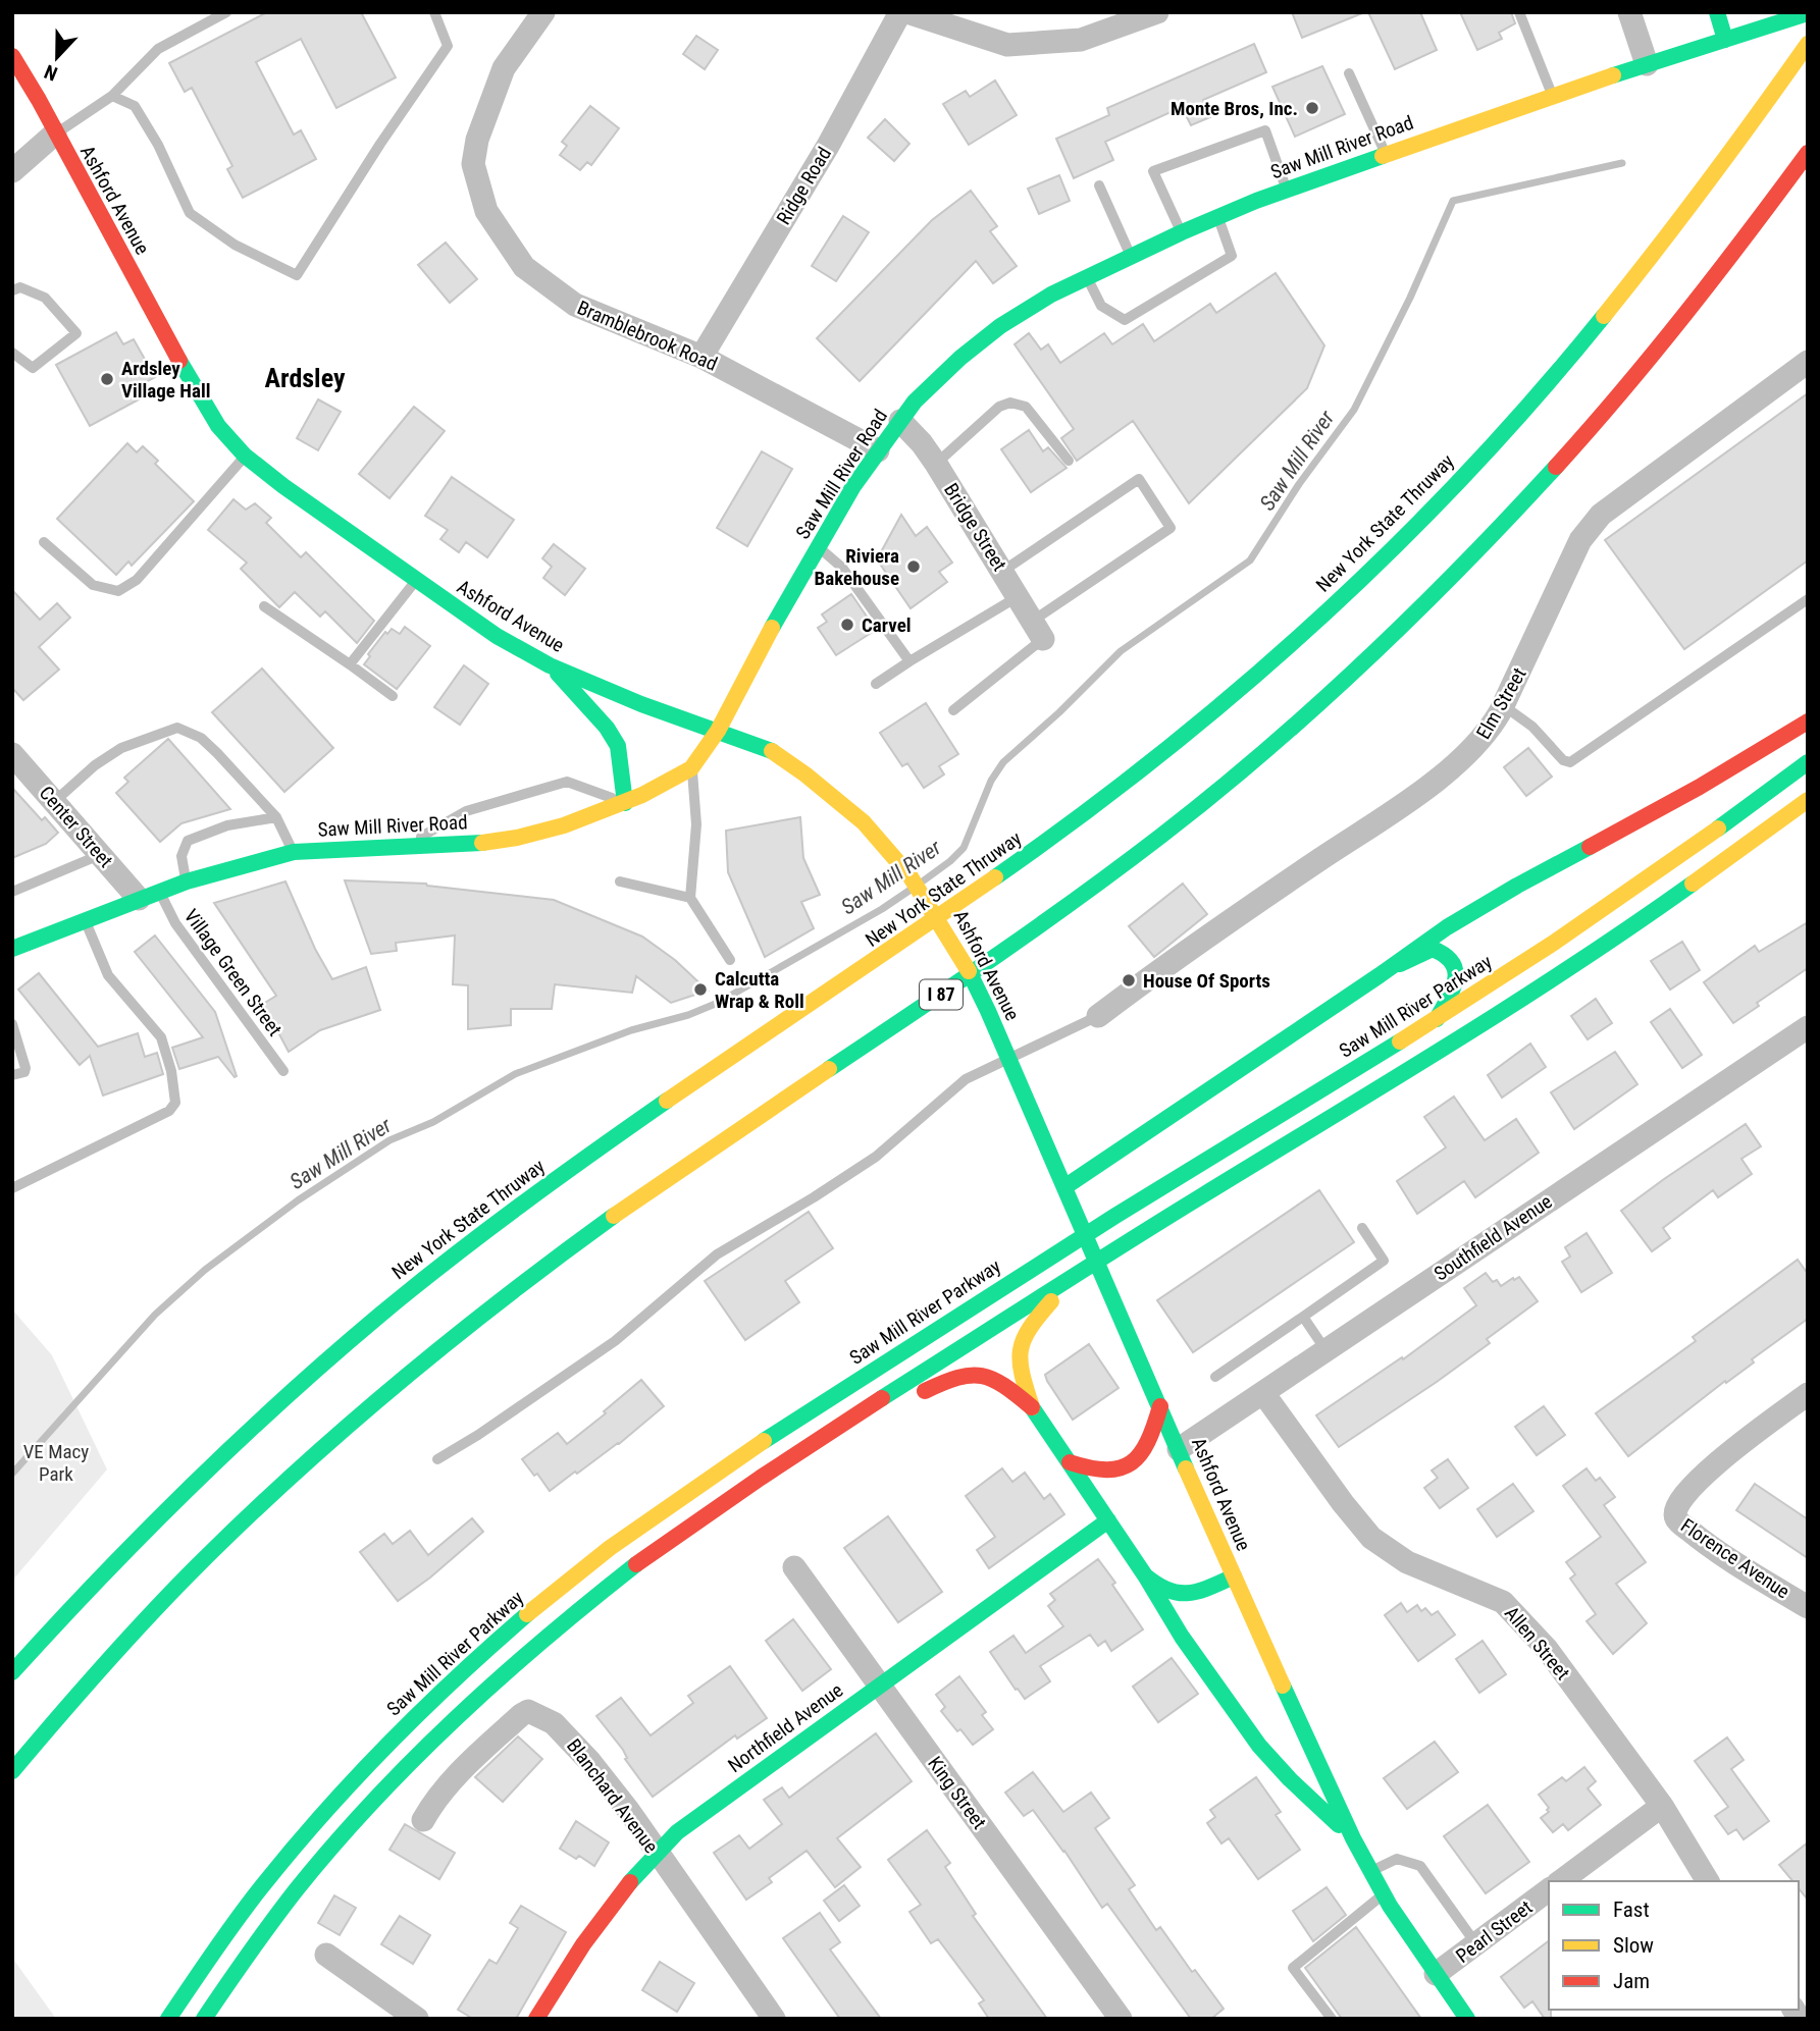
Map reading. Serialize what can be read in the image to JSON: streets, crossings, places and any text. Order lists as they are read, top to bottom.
{
  "streets": {
    "main road": [
      "Saw Mill River Road",
      "Ashford Avenue",
      "New York State Thruway",
      "I 87",
      "Saw Mill River Parkway",
      "Northfield Avenue"
    ],
    "street": [
      "Ridge Road",
      "Bramblebrook Road",
      "Bridge Street",
      "Elm Street",
      "Center Street",
      "Southfield Avenue",
      "Florence Avenue",
      "Allen Street",
      "King Street",
      "Blanchard Avenue",
      "Pearl Street"
    ],
    "lane": ["Village Green Street"]
  },
  "crossings": [
    ["Saw Mill River Road", "Ashford Avenue"],
    ["Saw Mill River Road", "Bramblebrook Road"],
    ["Saw Mill River Road", "Bridge Street"],
    ["Saw Mill River Road", "Center Street"],
    ["Saw Mill River Road", "Village Green Street"],
    ["Ridge Road", "Bramblebrook Road"],
    ["Ashford Avenue", "Southfield Avenue"],
    ["Ashford Avenue", "Pearl Street"],
    ["Center Street", "Village Green Street"],
    ["Southfield Avenue", "Allen Street"],
    ["Northfield Avenue", "King Street"],
    ["Northfield Avenue", "Blanchard Avenue"]
  ],
  "districts": ["Ardsley"],
  "water": ["Saw Mill River"],
  "parks": ["VE Macy Park"],
  "places": [
    "Monte Bros, Inc.",
    "Ardsley Village Hall",
    "Riviera Bakehouse",
    "Carvel",
    "House Of Sports",
    "Calcutta Wrap & Roll"
  ],
  "legend": ["Fast", "Slow", "Jam"],
  "north": "bottom"
}
